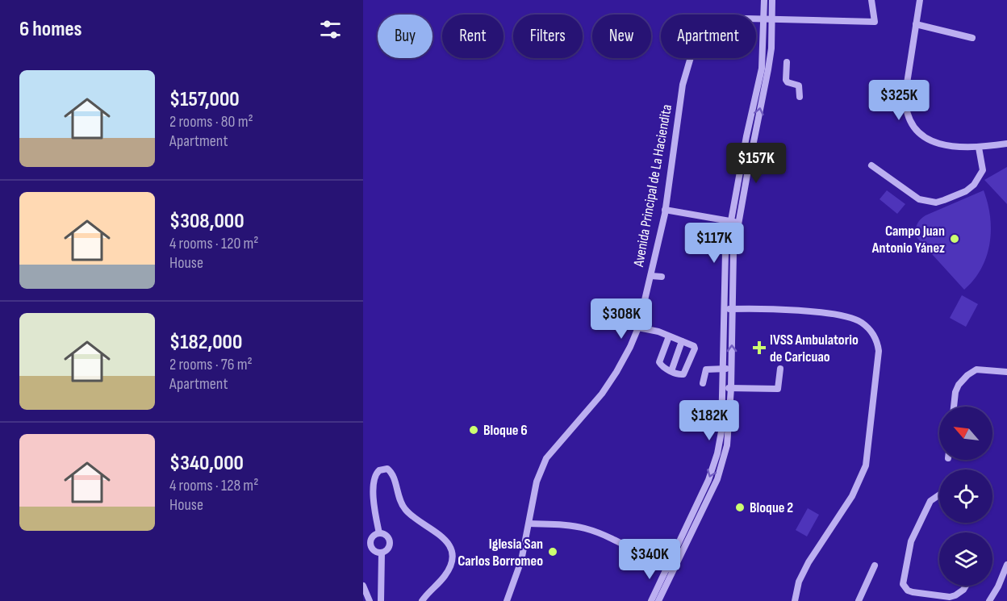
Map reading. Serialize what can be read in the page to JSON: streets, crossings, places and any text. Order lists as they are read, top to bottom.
{
  "streets": {
    "street": ["Avenida Principal de La Haciendita"]
  },
  "places": {
    "other": [
      "Campo Juan Antonio Yánez",
      "Bloque 6",
      "Bloque 2",
      "Iglesia San Carlos Borromeo"
    ],
    "health": ["IVSS Ambulatorio de Caricuao"]
  },
  "north": "top left",
  "page": {
    "heading": "6 homes",
    "chip": [
      "Buy",
      "Rent",
      "Filters",
      "New",
      "Apartment"
    ],
    "list": [
      {
        "name": "$157,000",
        "note": "2 rooms · 80 m² · Apartment"
      },
      {
        "name": "$308,000",
        "note": "4 rooms · 120 m² · House"
      },
      {
        "name": "$182,000",
        "note": "2 rooms · 76 m² · Apartment"
      },
      {
        "name": "$340,000",
        "note": "4 rooms · 128 m² · House"
      }
    ],
    "price": [
      "$325K",
      "$157K",
      "$117K",
      "$308K",
      "$182K",
      "$340K"
    ]
  }
}
